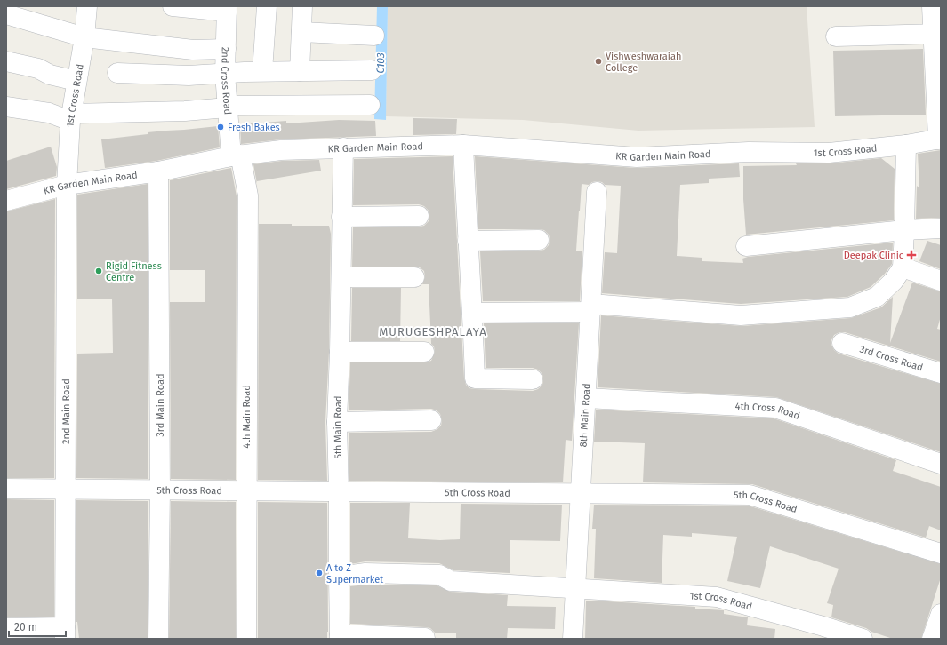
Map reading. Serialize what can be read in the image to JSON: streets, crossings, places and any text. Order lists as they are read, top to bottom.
{
  "streets": {
    "street": [
      "2nd Cross Road",
      "1st Cross Road",
      "KR Garden Main Road",
      "3rd Cross Road",
      "3rd Main Road",
      "2nd Main Road",
      "4th Cross Road",
      "8th Main Road",
      "4th Main Road",
      "5th Main Road",
      "5th Cross Road"
    ]
  },
  "crossings": [
    ["2nd Cross Road", "KR Garden Main Road"],
    ["2nd Cross Road", "4th Main Road"],
    ["1st Cross Road", "KR Garden Main Road"],
    ["1st Cross Road", "2nd Main Road"],
    ["1st Cross Road", "8th Main Road"],
    ["KR Garden Main Road", "3rd Main Road"],
    ["KR Garden Main Road", "2nd Main Road"],
    ["KR Garden Main Road", "5th Main Road"],
    ["3rd Main Road", "5th Cross Road"],
    ["2nd Main Road", "5th Cross Road"],
    ["4th Cross Road", "8th Main Road"],
    ["8th Main Road", "5th Cross Road"],
    ["4th Main Road", "5th Cross Road"],
    ["5th Main Road", "5th Cross Road"]
  ],
  "districts": ["MURUGESHPALAYA"],
  "water": ["C103"],
  "places": {
    "other": [
      "Vishweshwaraiah College",
      "Fresh Bakes",
      "Rigid Fitness Centre",
      "A to Z Supermarket"
    ],
    "health": ["Deepak Clinic"]
  },
  "scale_bar": "20 m"
}
